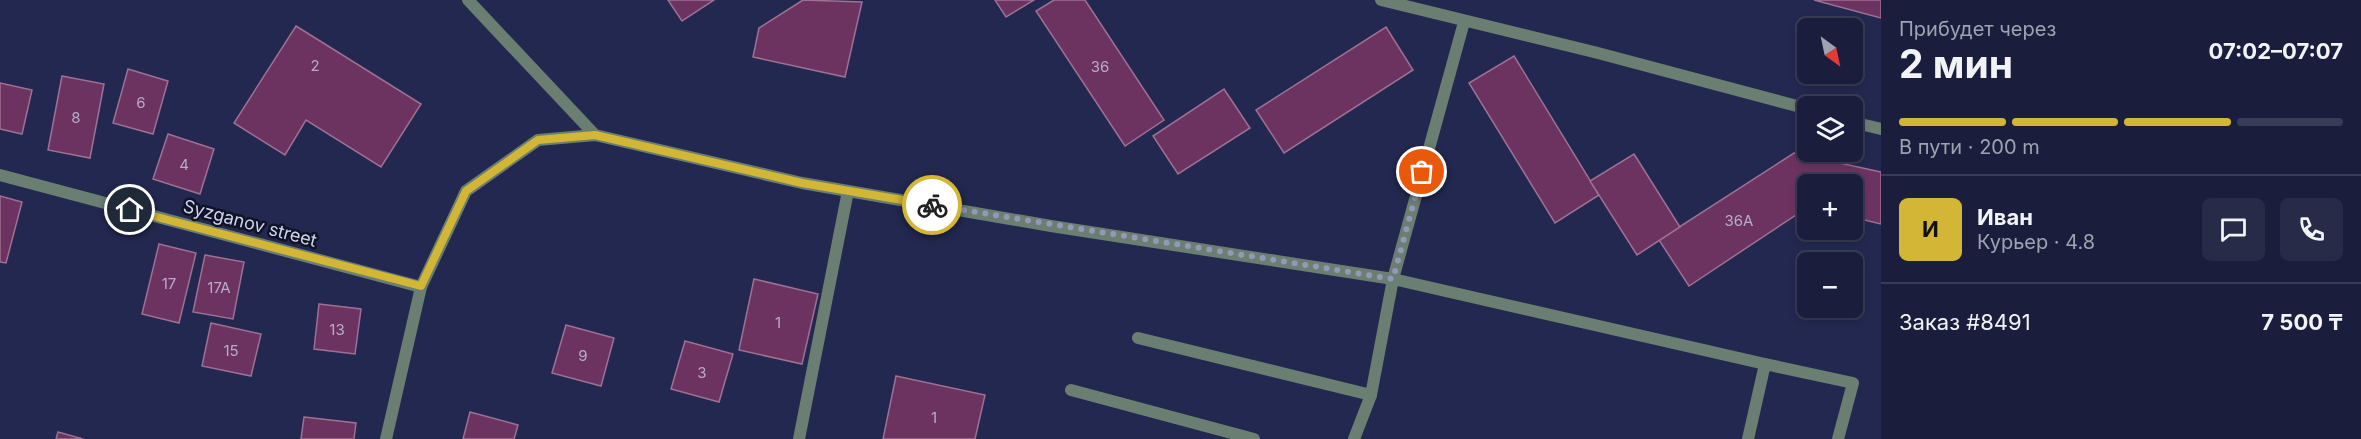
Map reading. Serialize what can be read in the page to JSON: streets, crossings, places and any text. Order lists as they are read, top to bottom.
{
  "streets": {
    "street": ["Syzganov street"]
  },
  "house_numbers": [
    "2",
    "36",
    "6",
    "8",
    "4",
    "36А",
    "17",
    "17А",
    "1",
    "13",
    "15",
    "9",
    "3",
    "1"
  ],
  "north": "bottom right",
  "page": {
    "heading": ["2 мин", "Прибудет через", "07:02–07:07"],
    "panel": [
      "Иван",
      "Курьер · 4.8",
      "Заказ #8491",
      "7 500 ₸"
    ],
    "map_buttons": ["+", "−"],
    "bar": "В пути · 200 m",
    "round": "И"
  }
}
